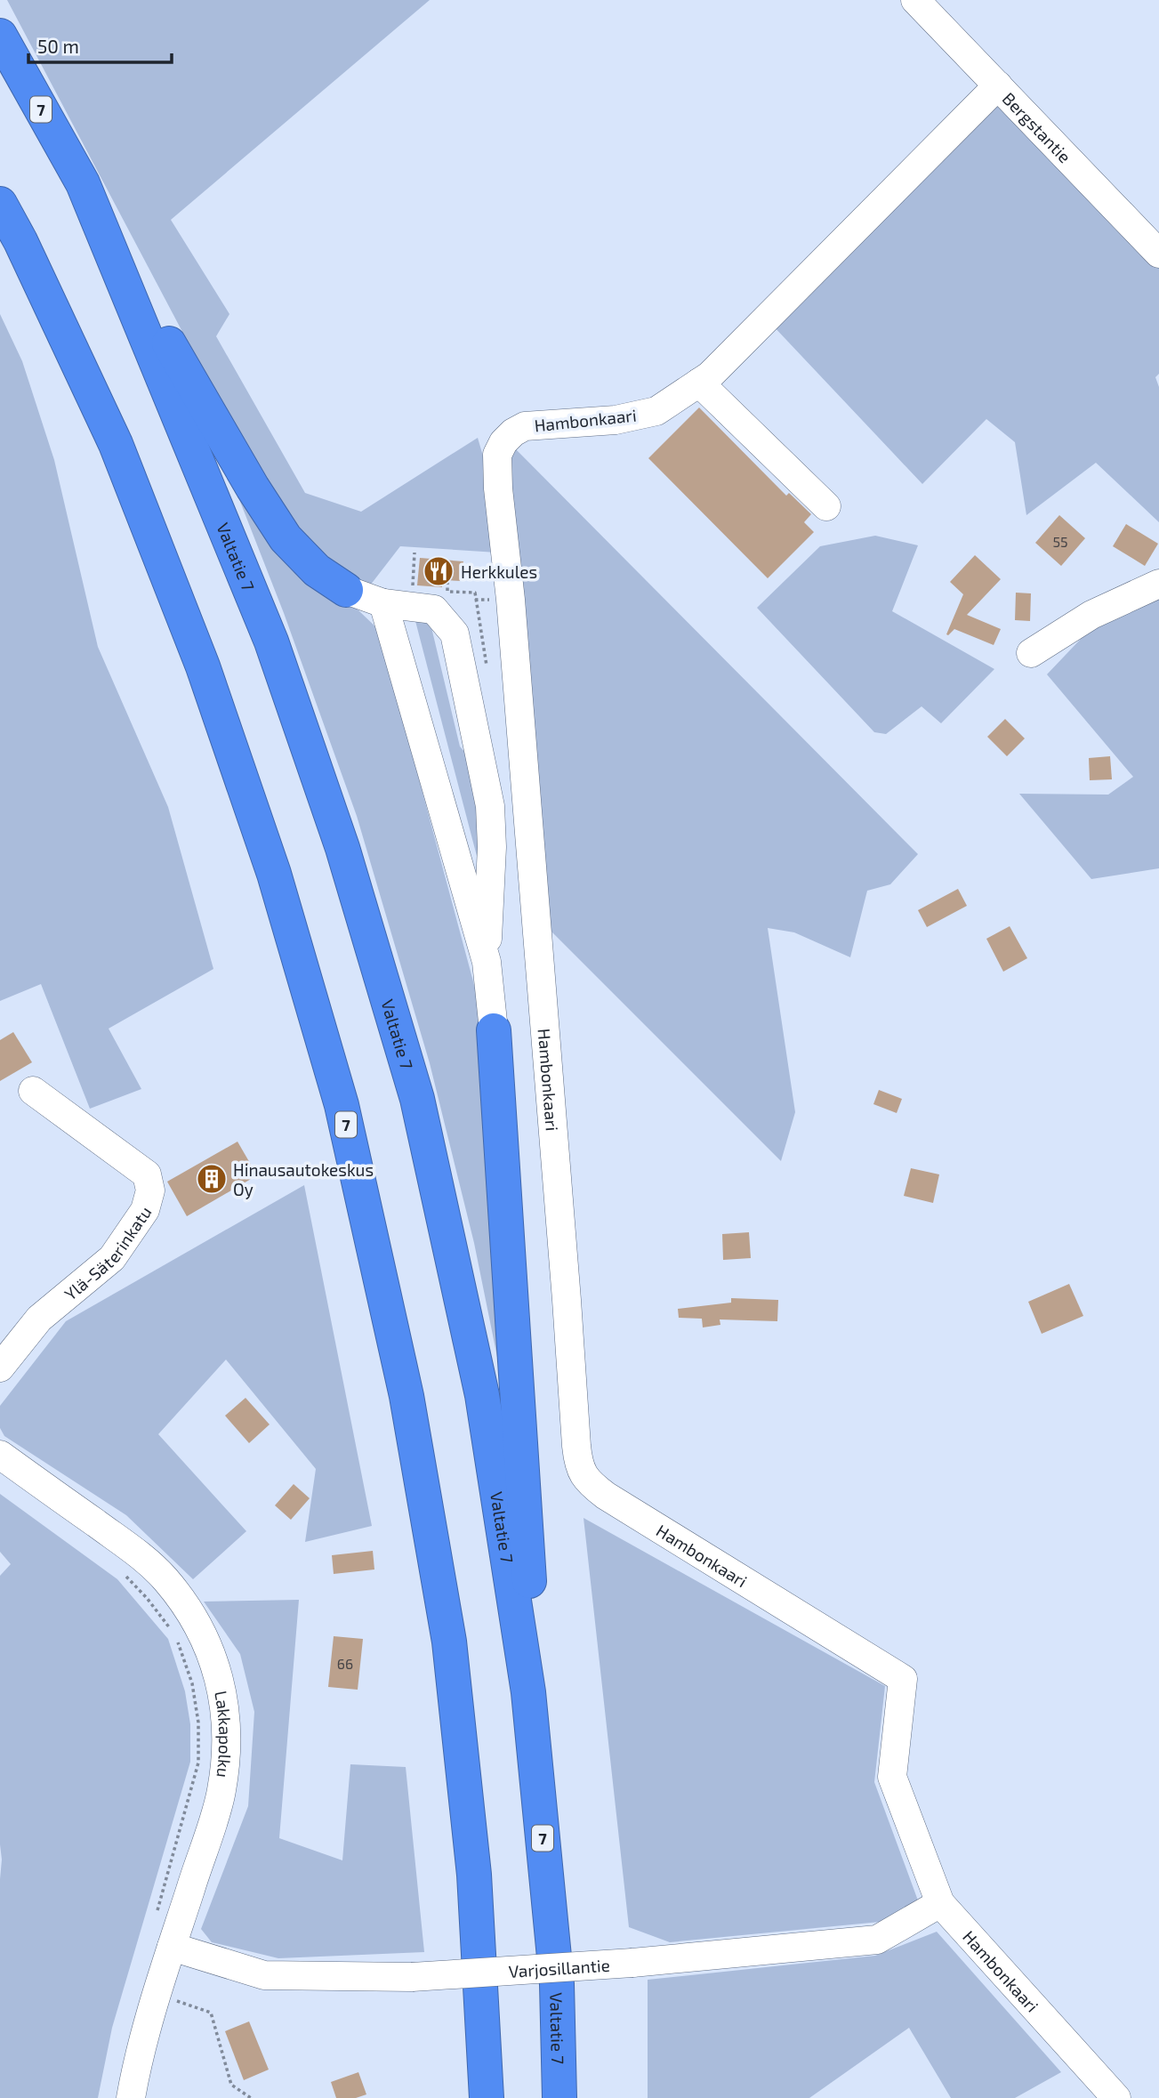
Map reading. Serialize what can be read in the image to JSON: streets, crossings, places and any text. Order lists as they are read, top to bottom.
{
  "streets": {
    "highway": ["7", "Valtatie 7"],
    "street": [
      "Bergstantie",
      "Hambonkaari",
      "Ylä-Säterinkatu",
      "Lakkapolku",
      "Varjosillantie"
    ]
  },
  "crossings": [
    ["Bergstantie", "Hambonkaari"],
    ["Hambonkaari", "Varjosillantie"],
    ["Lakkapolku", "Varjosillantie"]
  ],
  "places": {
    "restaurant": ["Herkkules"],
    "building": ["Hinausautokeskus Oy"]
  },
  "house_numbers": ["55", "66"],
  "scale_bar": "50 m"
}
